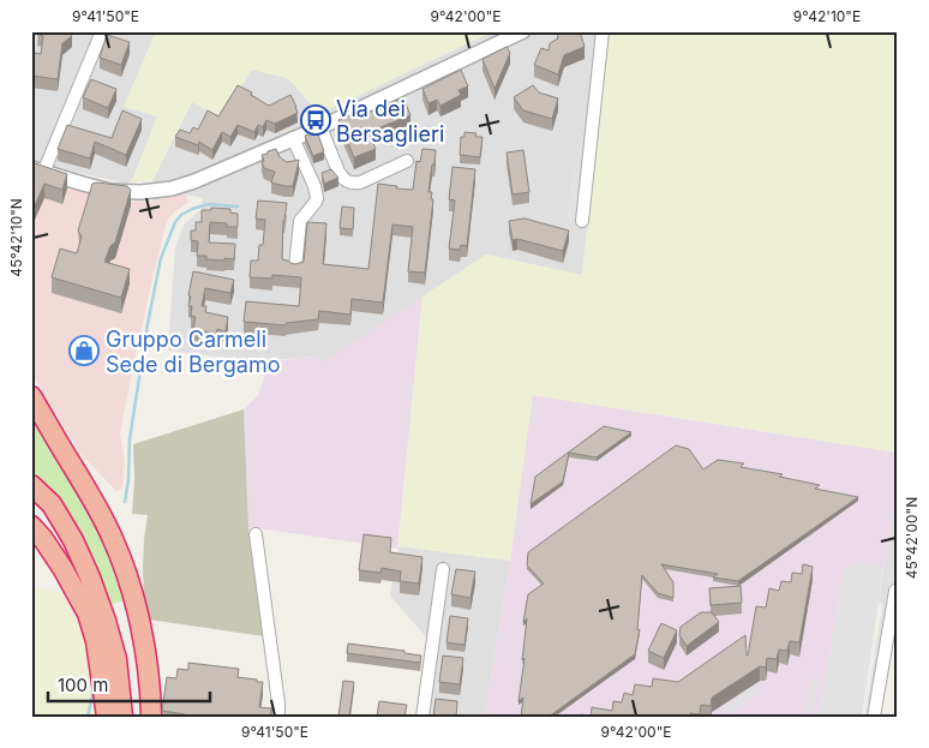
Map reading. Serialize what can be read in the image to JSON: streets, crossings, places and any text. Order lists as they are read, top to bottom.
{
  "places": {
    "bus stop": ["Via dei Bersaglieri"],
    "shop": ["Gruppo Carmeli Sede di Bergamo"]
  },
  "scale_bar": "100 m",
  "coordinates": [
    "9°41'50\"E",
    "9°42'00\"E",
    "9°42'10\"E",
    "45°42'10\"N",
    "45°42'00\"N"
  ]
}
